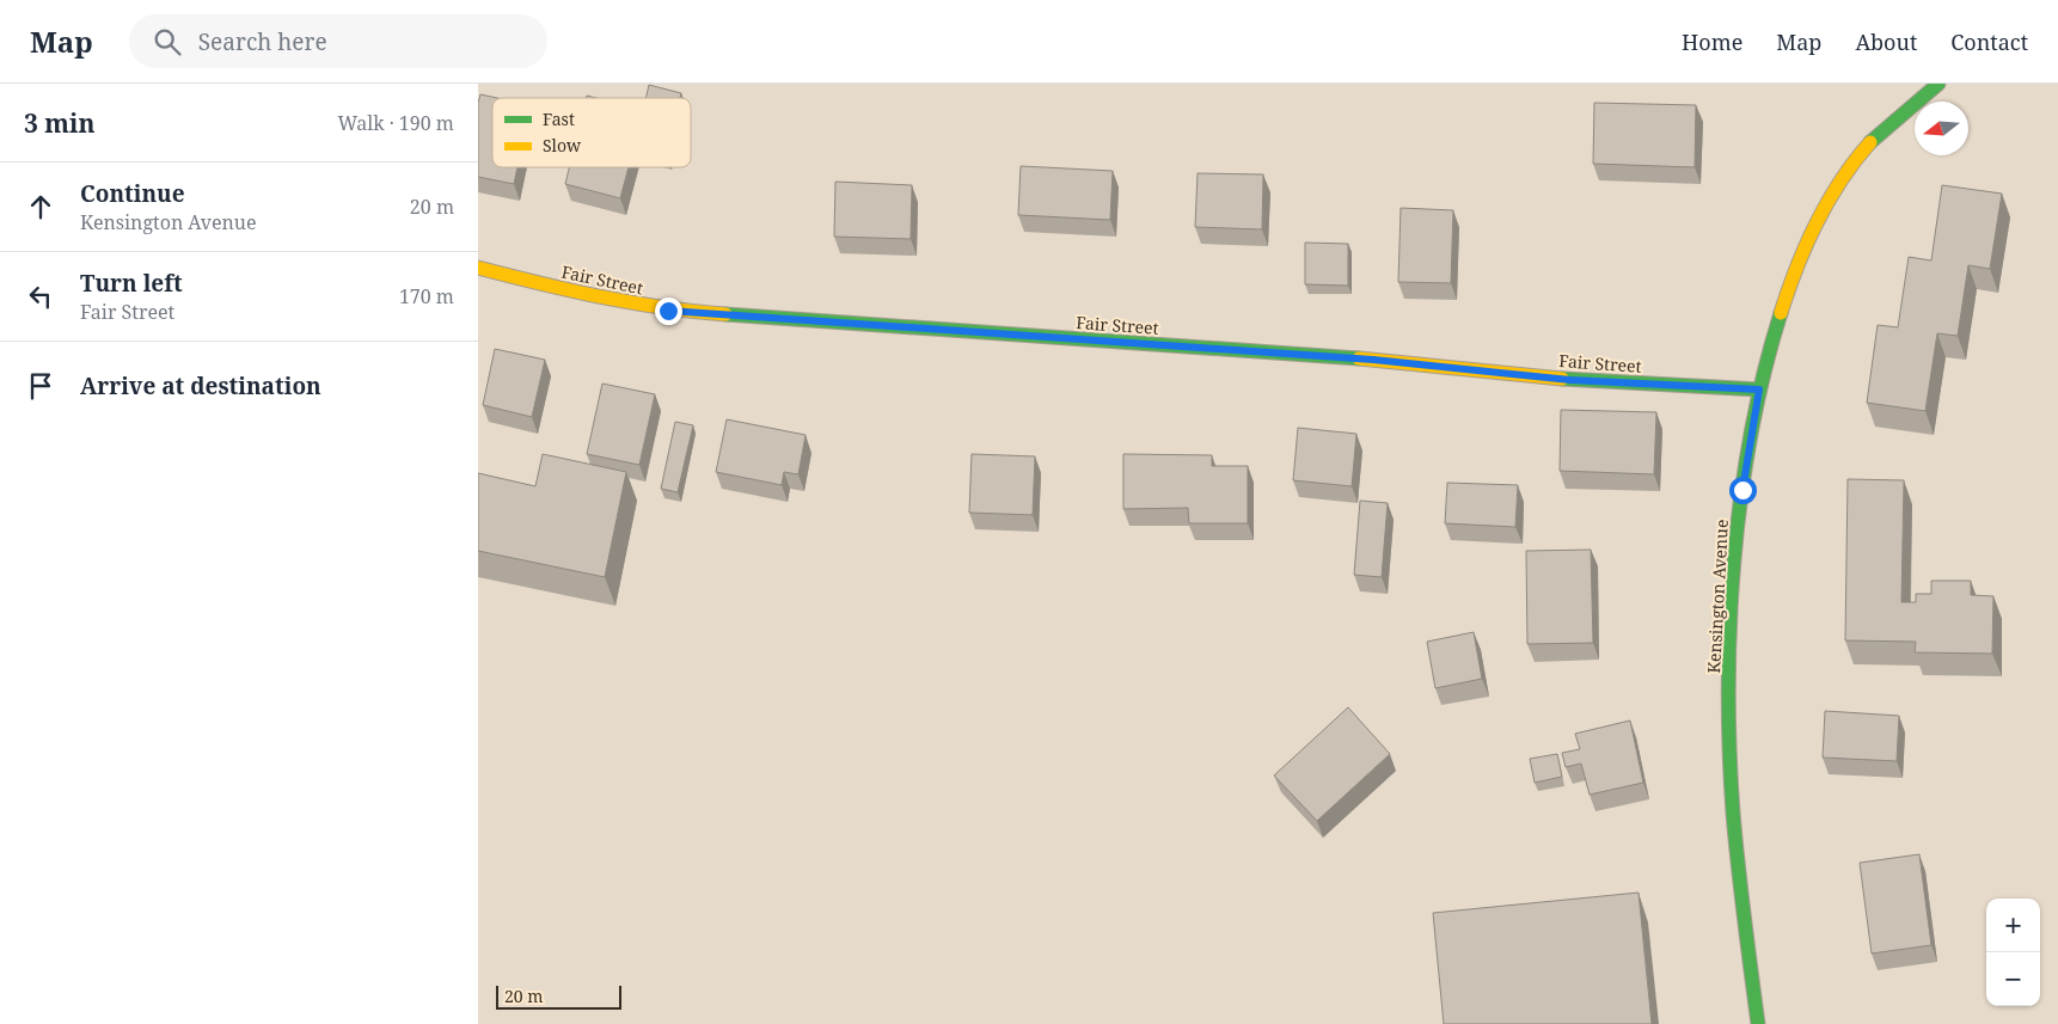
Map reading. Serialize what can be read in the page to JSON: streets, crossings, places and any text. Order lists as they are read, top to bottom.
{
  "streets": {
    "street": ["Fair Street", "Kensington Avenue"]
  },
  "crossings": [
    ["Fair Street", "Kensington Avenue"]
  ],
  "legend": ["Fast", "Slow"],
  "scale_bar": "20 m",
  "north": "left",
  "page": {
    "header": "Map",
    "search": "Search here",
    "nav": [
      "Home",
      "Map",
      "About",
      "Contact"
    ],
    "heading": ["3 min", "Walk · 190 m"],
    "list": [
      ["Continue", "Kensington Avenue", "20 m"],
      ["Turn left", "Fair Street", "170 m"],
      "Arrive at destination"
    ],
    "map_buttons": ["+", "−"],
    "scale": "20 m"
  }
}
